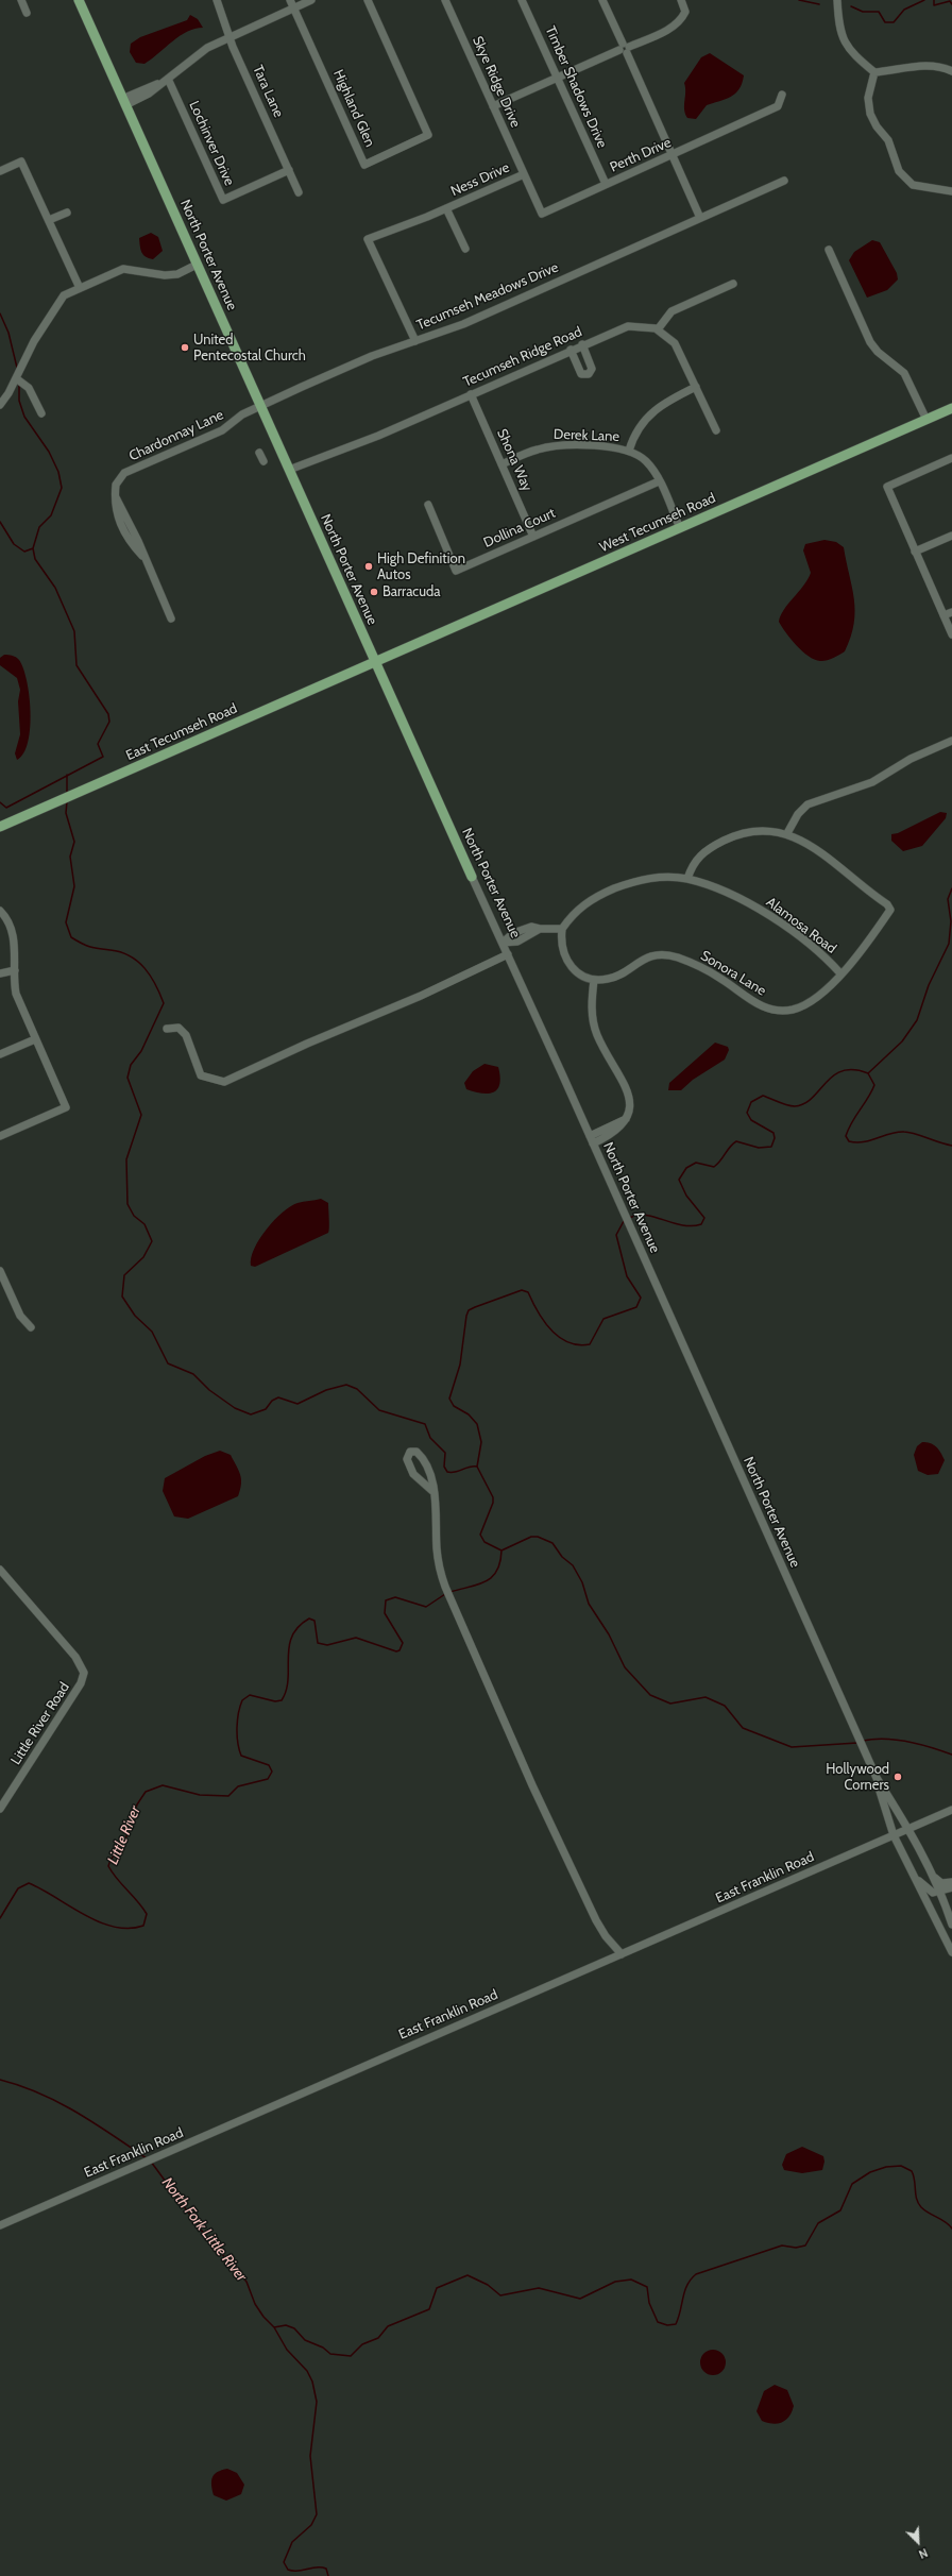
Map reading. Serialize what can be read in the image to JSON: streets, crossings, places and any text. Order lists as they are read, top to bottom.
{
  "streets": {
    "main road": ["North Porter Avenue", "West Tecumseh Road", "East Tecumseh Road"],
    "street": [
      "Skye Ridge Drive",
      "Timber Shadows Drive",
      "Tara Lane",
      "Highland Glen",
      "Lochinver Drive",
      "Perth Drive",
      "Ness Drive",
      "Tecumseh Meadows Drive",
      "Tecumseh Ridge Road",
      "Chardonnay Lane",
      "Derek Lane",
      "Shona Way",
      "Dollina Court",
      "Alamosa Road",
      "Sonora Lane",
      "Little River Road",
      "East Franklin Road"
    ]
  },
  "crossings": [
    ["Skye Ridge Drive", "Perth Drive"],
    ["Skye Ridge Drive", "Ness Drive"],
    ["Timber Shadows Drive", "Perth Drive"],
    ["Tara Lane", "Lochinver Drive"],
    ["Perth Drive", "Ness Drive"],
    ["Ness Drive", "Tecumseh Meadows Drive"],
    ["North Porter Avenue", "Tecumseh Meadows Drive"],
    ["North Porter Avenue", "Tecumseh Ridge Road"],
    ["North Porter Avenue", "Chardonnay Lane"],
    ["North Porter Avenue", "West Tecumseh Road"],
    ["North Porter Avenue", "East Tecumseh Road"],
    ["North Porter Avenue", "East Franklin Road"],
    ["Tecumseh Meadows Drive", "Chardonnay Lane"],
    ["Tecumseh Ridge Road", "Shona Way"],
    ["Derek Lane", "Shona Way"],
    ["Derek Lane", "West Tecumseh Road"],
    ["Derek Lane", "Dollina Court"],
    ["Shona Way", "Dollina Court"],
    ["West Tecumseh Road", "East Tecumseh Road"],
    ["Alamosa Road", "Sonora Lane"]
  ],
  "water": ["Little River", "North Fork Little River"],
  "places": [
    "United Pentecostal Church",
    "High Definition Autos",
    "Barracuda",
    "Hollywood Corners"
  ],
  "north": "bottom right"
}
